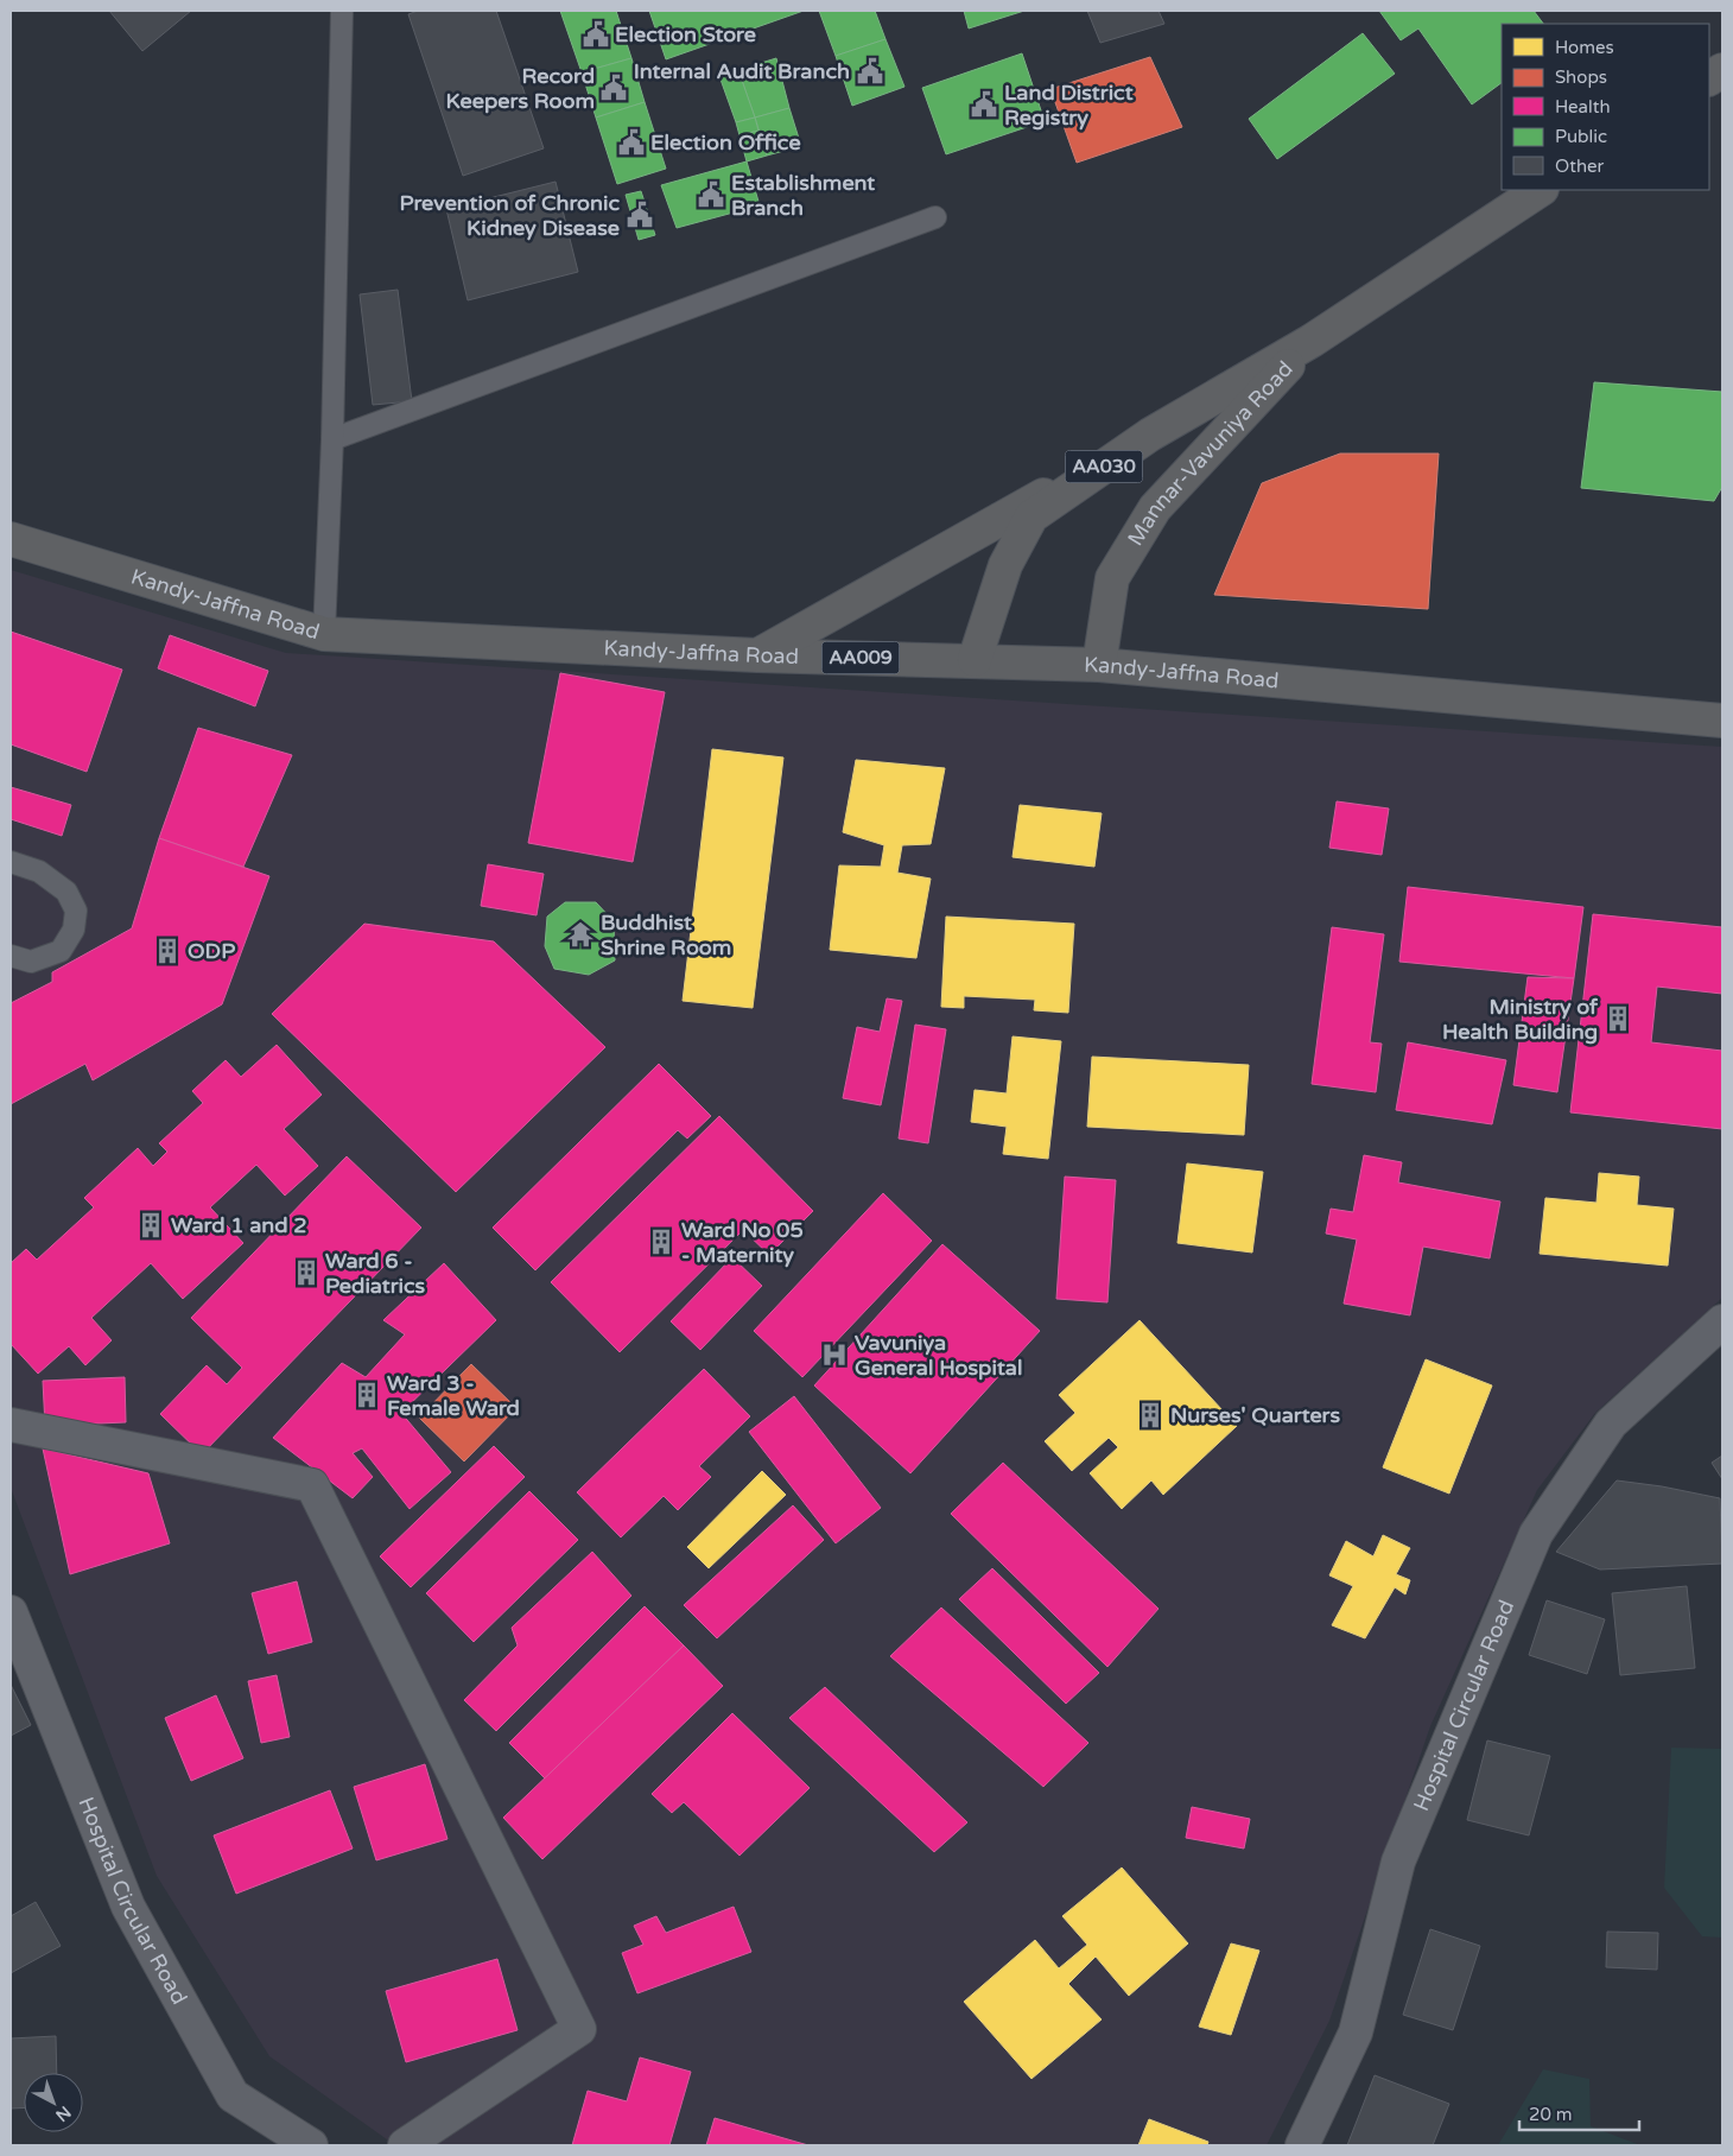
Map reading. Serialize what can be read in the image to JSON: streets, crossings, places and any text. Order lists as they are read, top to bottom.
{
  "streets": {
    "highway": [
      "Mannar-Vavuniya Road",
      "AA030",
      "Kandy-Jaffna Road",
      "AA009"
    ],
    "street": ["Hospital Circular Road"]
  },
  "crossings": [
    ["Mannar-Vavuniya Road", "AA030"],
    ["Mannar-Vavuniya Road", "Kandy-Jaffna Road"]
  ],
  "places": {
    "public building": [
      "Election Store",
      "Internal Audit Branch",
      "Record Keepers Room",
      "Land District Registry",
      "Election Office",
      "Establishment Branch",
      "Prevention of Chronic Kidney Disease"
    ],
    "temple": ["Buddhist Shrine Room"],
    "building": [
      "ODP",
      "Ministry of Health Building",
      "Ward 1 and 2",
      "Ward No 05 - Maternity",
      "Ward 6 - Pediatrics",
      "Ward 3 - Female Ward",
      "Nurses' Quarters"
    ],
    "hospital": ["Vavuniya General Hospital"]
  },
  "legend": [
    "Homes",
    "Shops",
    "Health",
    "Public",
    "Other"
  ],
  "scale_bar": "20 m",
  "north": "bottom right"
}
